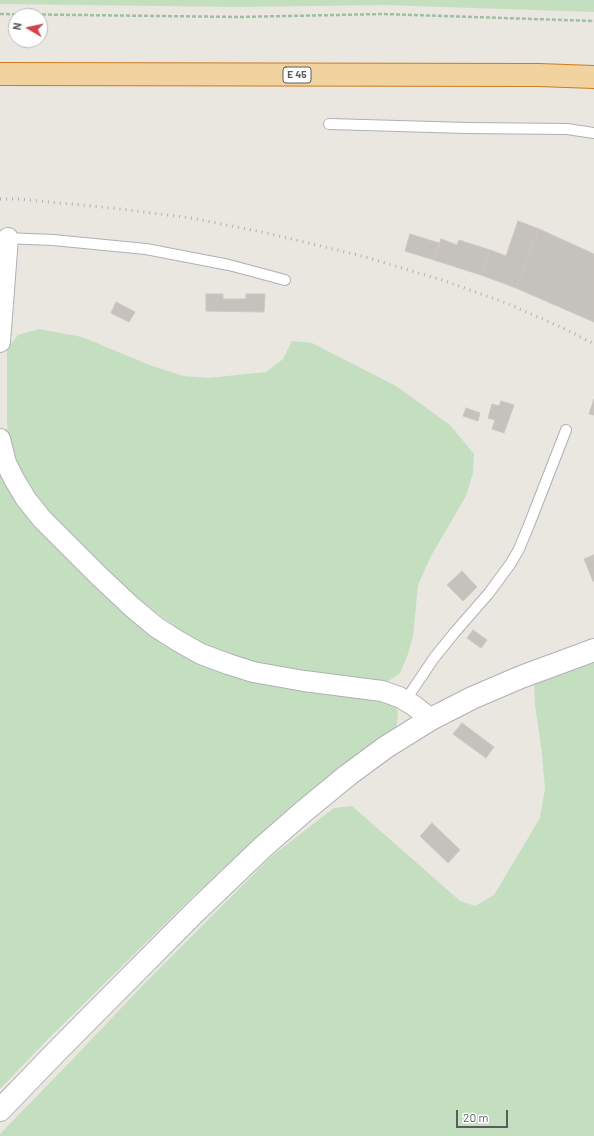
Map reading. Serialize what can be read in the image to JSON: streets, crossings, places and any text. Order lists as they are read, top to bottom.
{
  "streets": {
    "highway": ["E 45"]
  },
  "scale_bar": "20 m",
  "north": "left"
}
